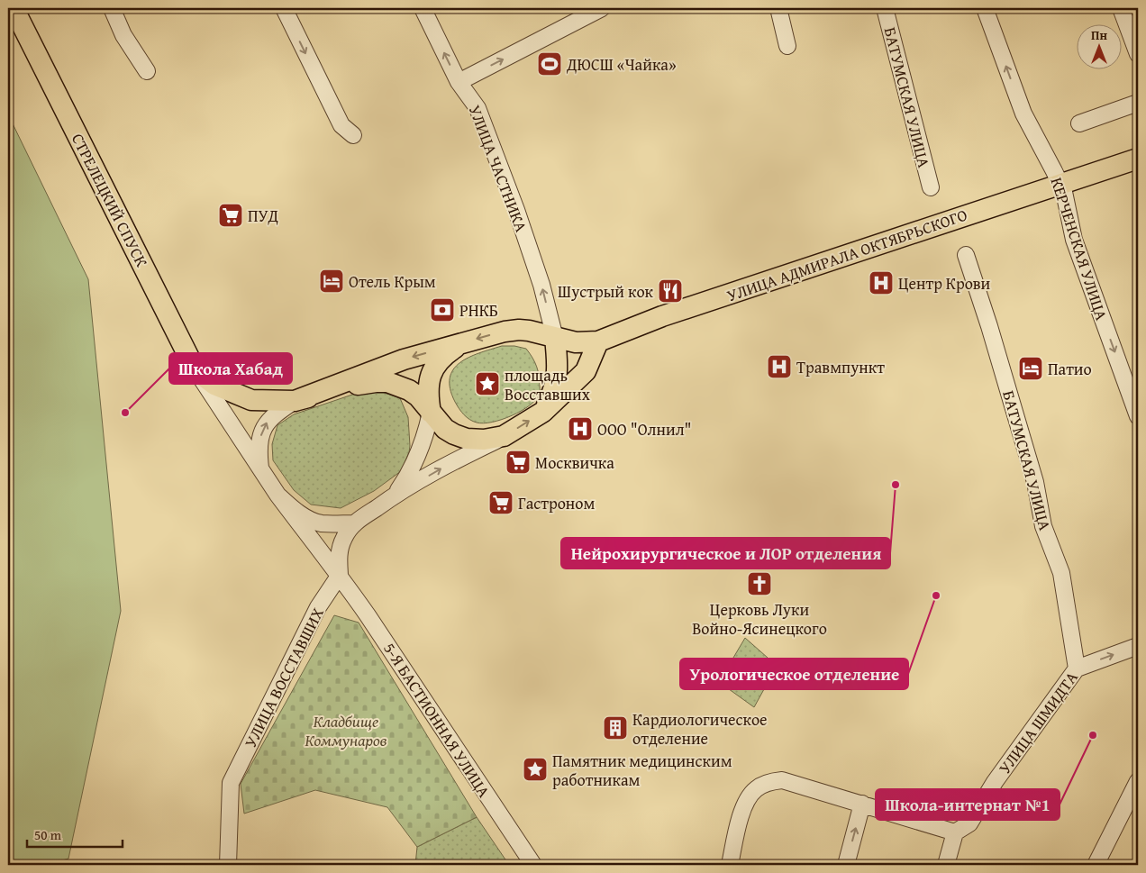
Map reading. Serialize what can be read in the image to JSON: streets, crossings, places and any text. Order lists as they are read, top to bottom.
{
  "streets": {
    "main road": ["СТРЕЛЕЦКИЙ СПУСК", "УЛИЦА АДМИРАЛА ОКТЯБРЬСКОГО"],
    "street": [
      "БАТУМСКАЯ УЛИЦА",
      "УЛИЦА ЧАСТНИКА",
      "КЕРЧЕНСКАЯ УЛИЦА",
      "УЛИЦА ВОССТАВШИХ",
      "5-Я БАСТИОННАЯ УЛИЦА",
      "УЛИЦА ШМИДТА"
    ]
  },
  "crossings": [
    ["БАТУМСКАЯ УЛИЦА", "УЛИЦА ШМИДТА"],
    ["УЛИЦА ЧАСТНИКА", "УЛИЦА АДМИРАЛА ОКТЯБРЬСКОГО"],
    ["СТРЕЛЕЦКИЙ СПУСК", "5-Я БАСТИОННАЯ УЛИЦА"],
    ["КЕРЧЕНСКАЯ УЛИЦА", "УЛИЦА АДМИРАЛА ОКТЯБРЬСКОГО"],
    ["УЛИЦА ВОССТАВШИХ", "5-Я БАСТИОННАЯ УЛИЦА"]
  ],
  "one_way": ["УЛИЦА ЧАСТНИКА"],
  "parks": ["Кладбище Коммунаров"],
  "places": {
    "sports": ["ДЮСШ «Чайка»"],
    "supermarket": ["ПУД", "Москвичка", "Гастроном"],
    "hotel": ["Отель Крым", "Патио"],
    "hospital": ["Центр Крови", "Травмпункт", "ООО \"Олнил\""],
    "restaurant": ["Шустрый кок"],
    "bank": ["РНКБ"],
    "place": ["площадь Восставших", "Памятник медицинским работникам"],
    "other": [
      "Школа Хабад",
      "Нейрохирургическое и ЛОР отделения",
      "Урологическое отделение",
      "Школа-интернат №1"
    ],
    "church": ["Церковь Луки Войно-Ясинецкого"],
    "building": ["Кардиологическое отделение"]
  },
  "scale_bar": "50 m",
  "north": "top"
}
